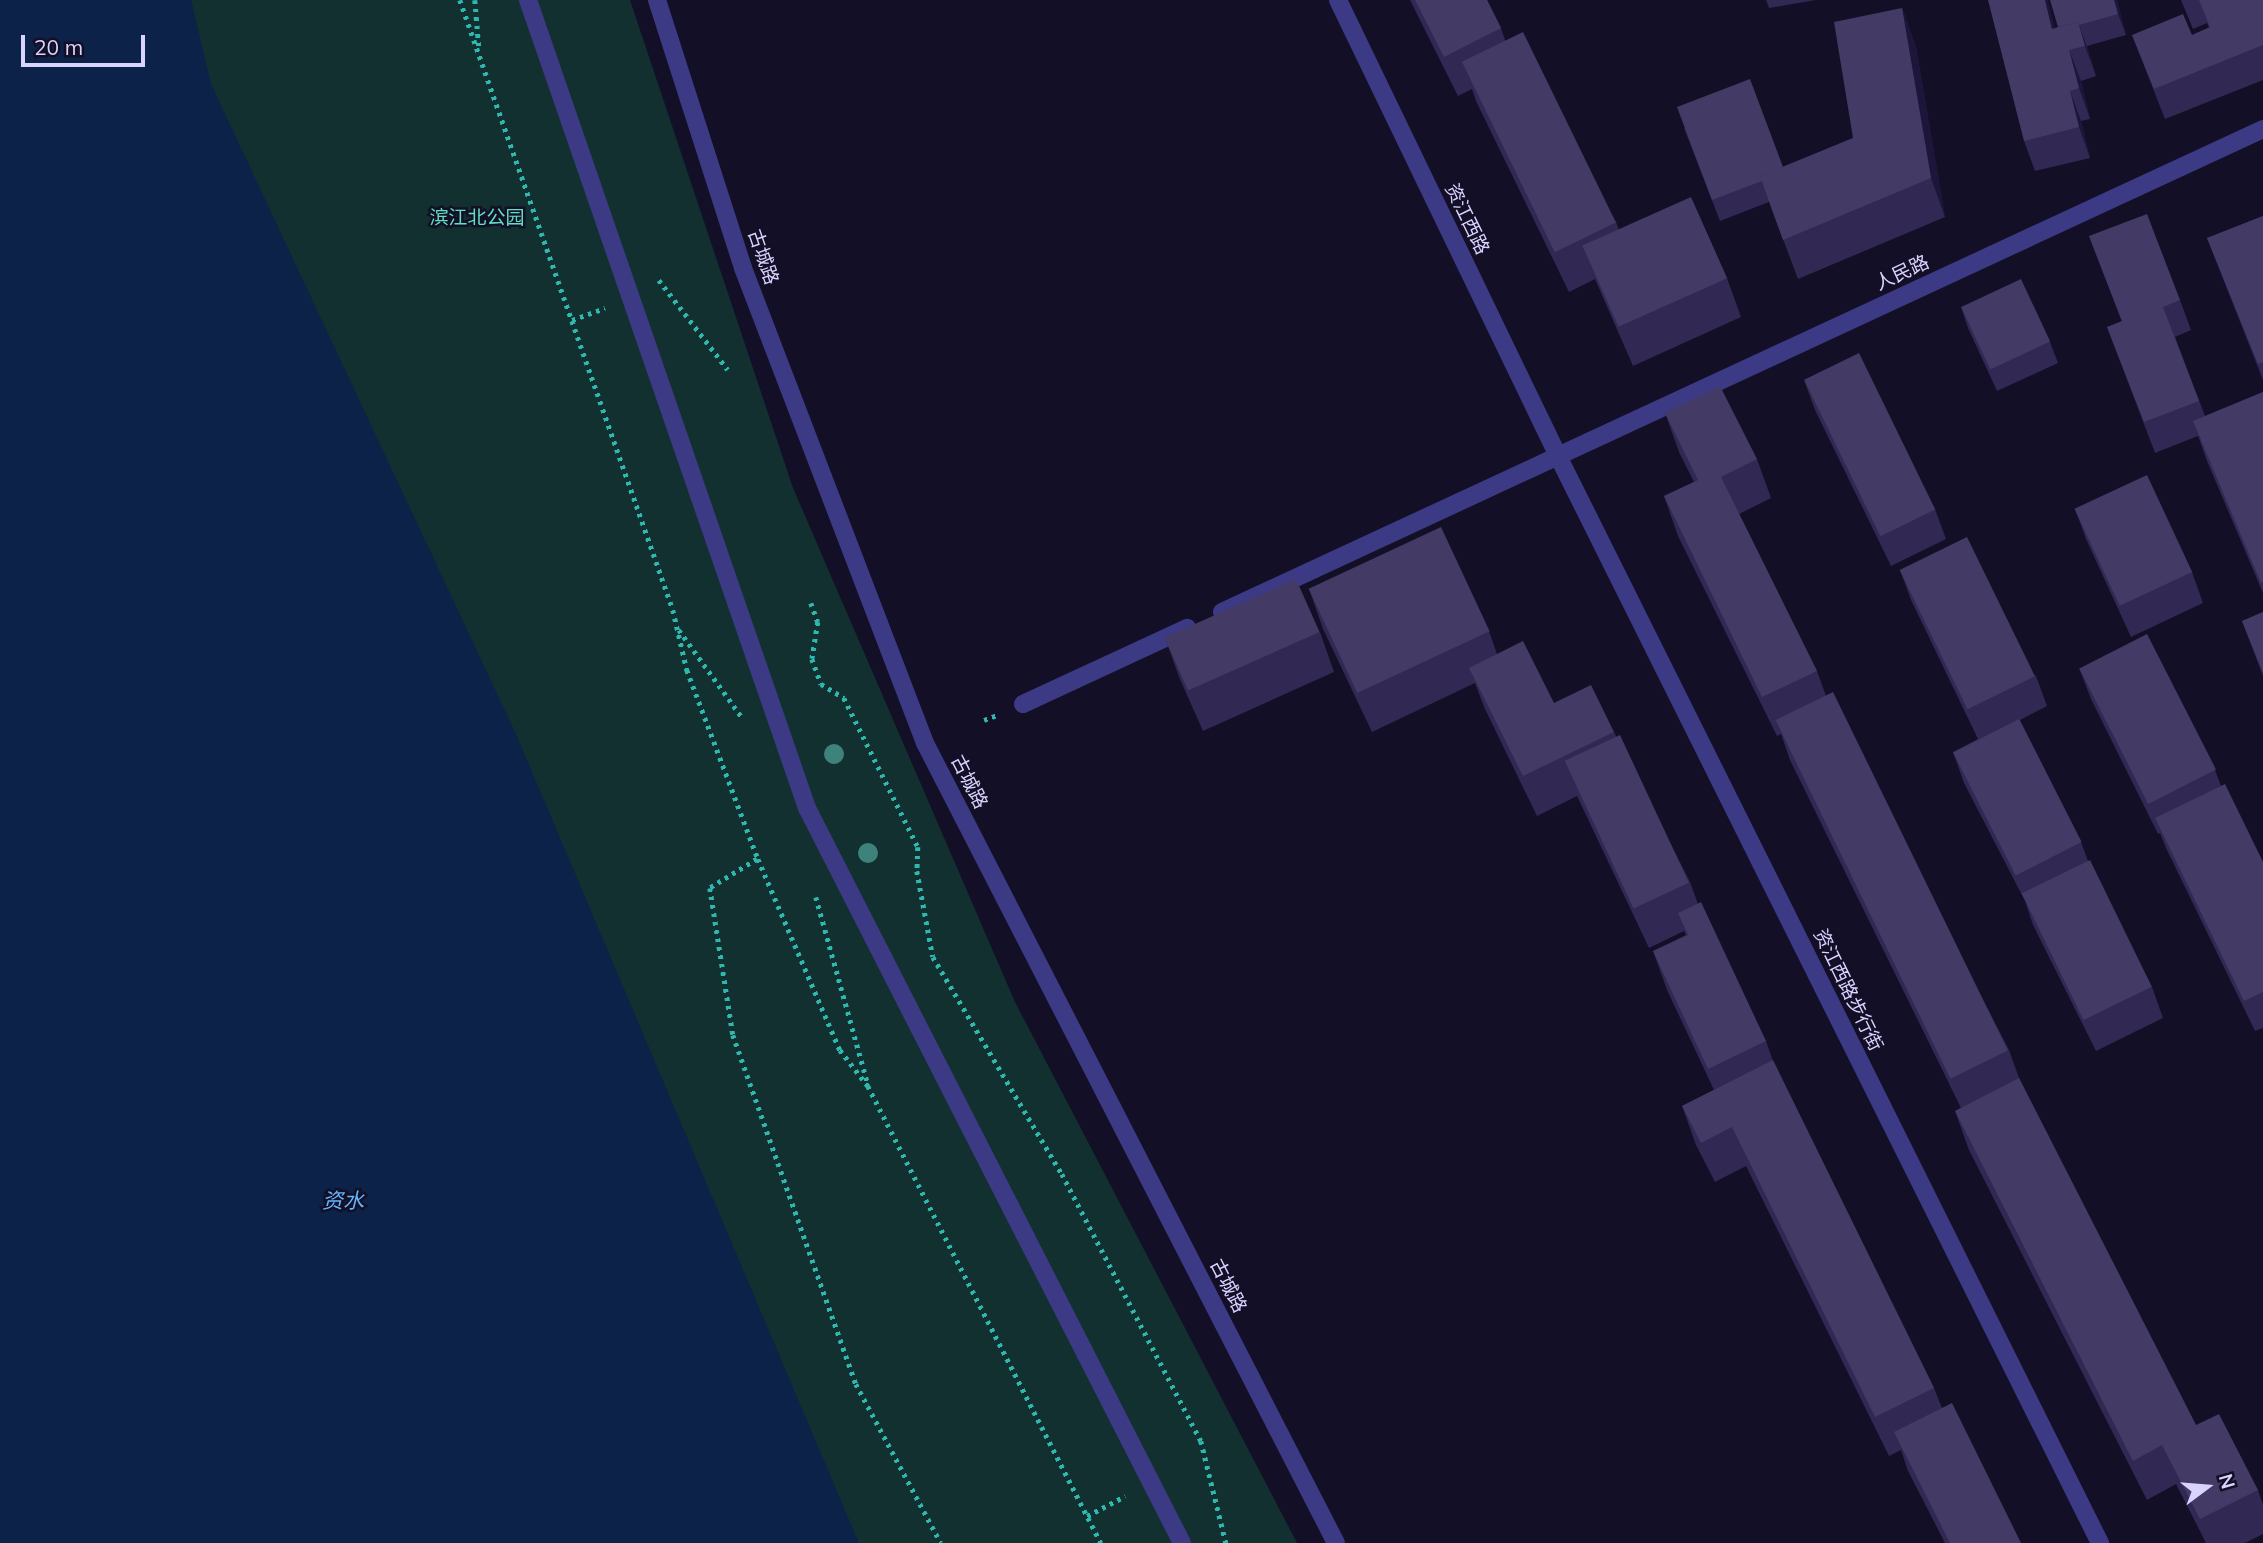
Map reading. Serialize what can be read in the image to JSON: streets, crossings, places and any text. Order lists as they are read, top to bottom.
{
  "streets": {
    "street": [
      "资江西路",
      "古城路",
      "人民路",
      "资江西路步行街"
    ]
  },
  "crossings": [
    ["资江西路", "人民路"],
    ["资江西路", "资江西路步行街"],
    ["人民路", "资江西路步行街"]
  ],
  "water": ["资水"],
  "parks": ["滨江北公园"],
  "scale_bar": "20 m",
  "north": "right"
}
